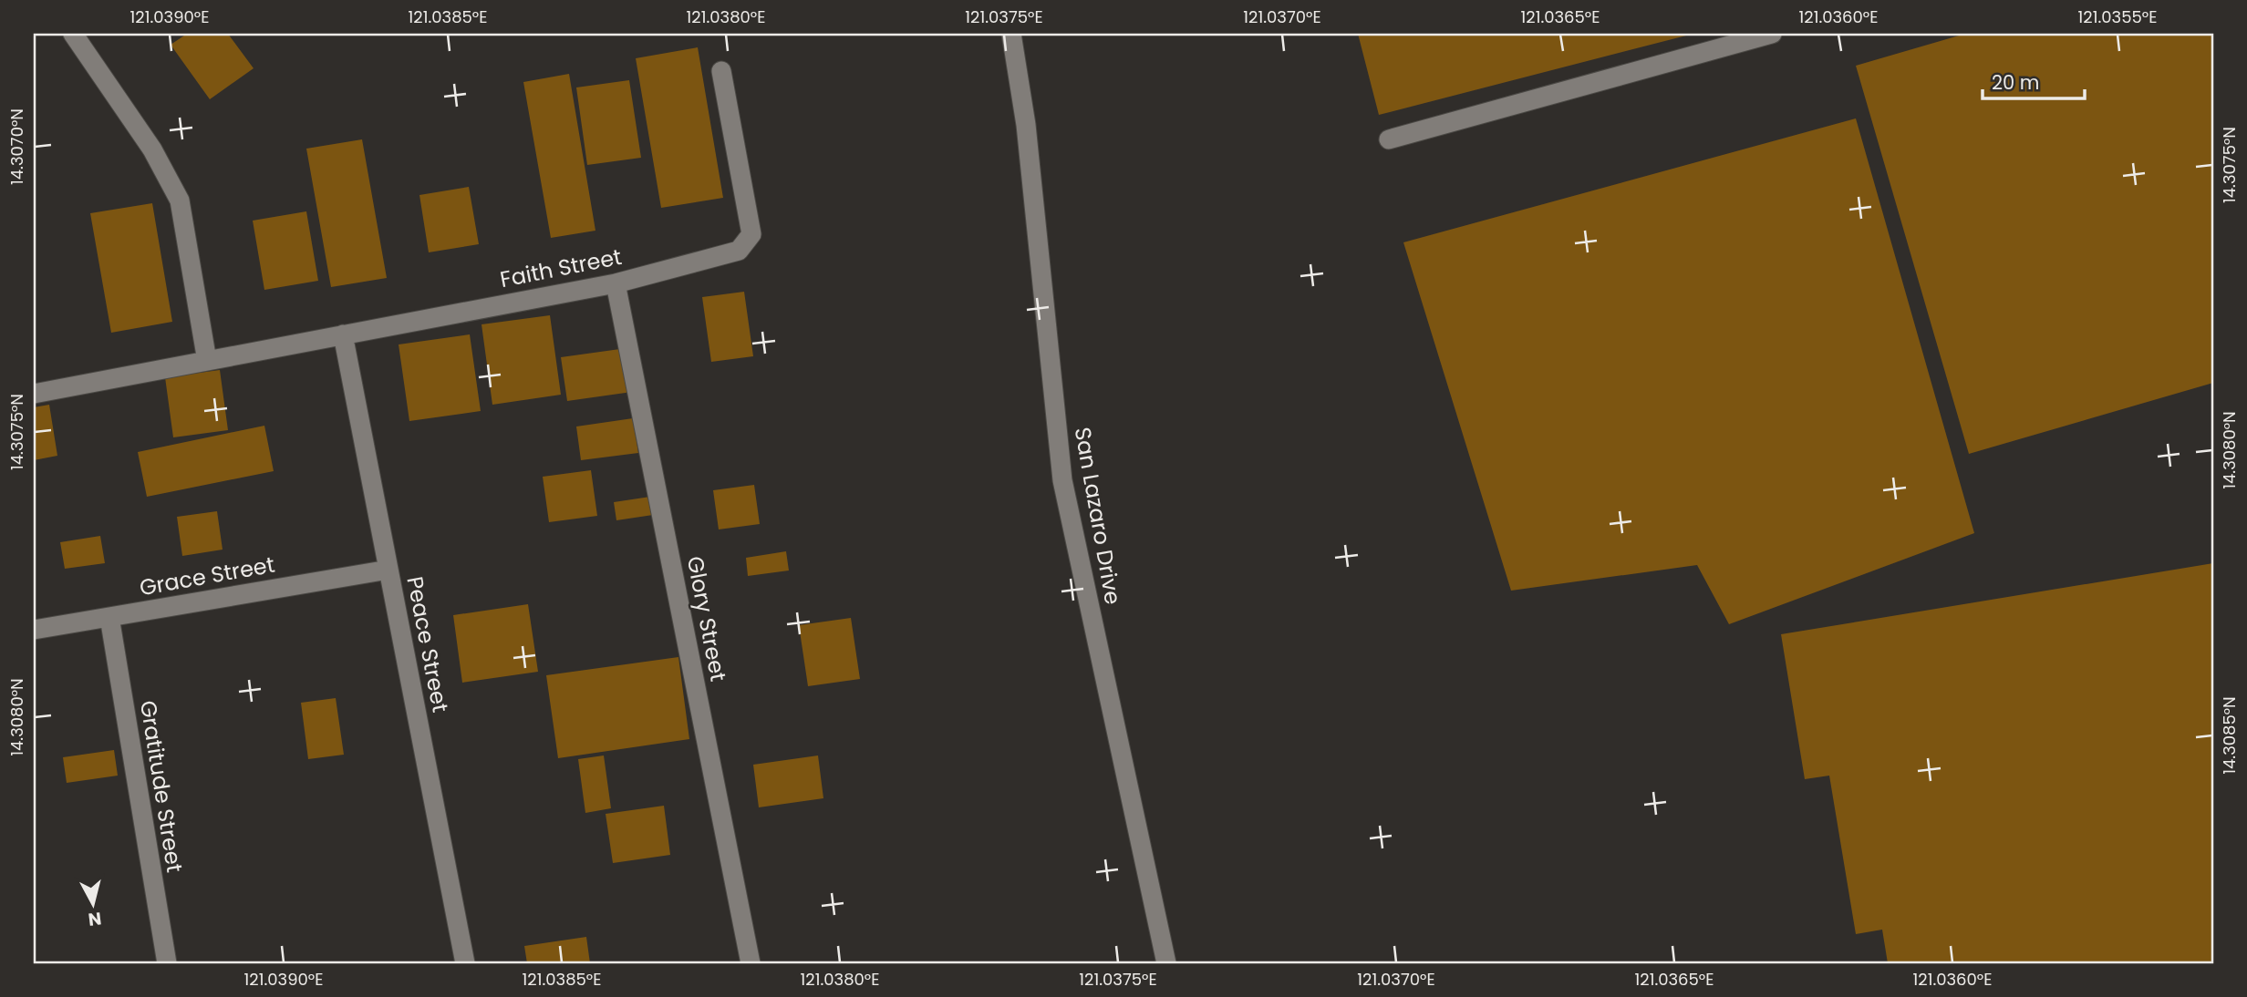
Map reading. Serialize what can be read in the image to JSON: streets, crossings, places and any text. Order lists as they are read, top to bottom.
{
  "streets": {
    "street": [
      "Faith Street",
      "San Lazaro Drive",
      "Grace Street",
      "Glory Street",
      "Peace Street",
      "Gratitude Street"
    ]
  },
  "crossings": [
    ["Faith Street", "Glory Street"],
    ["Faith Street", "Peace Street"],
    ["Grace Street", "Peace Street"],
    ["Grace Street", "Gratitude Street"]
  ],
  "scale_bar": "20 m",
  "north": "bottom",
  "coordinates": [
    "121.0390°E",
    "121.0385°E",
    "121.0380°E",
    "121.0375°E",
    "121.0370°E",
    "121.0365°E",
    "121.0360°E",
    "121.0355°E",
    "14.3070°N",
    "14.3075°N",
    "14.3080°N",
    "14.3085°N"
  ]
}
